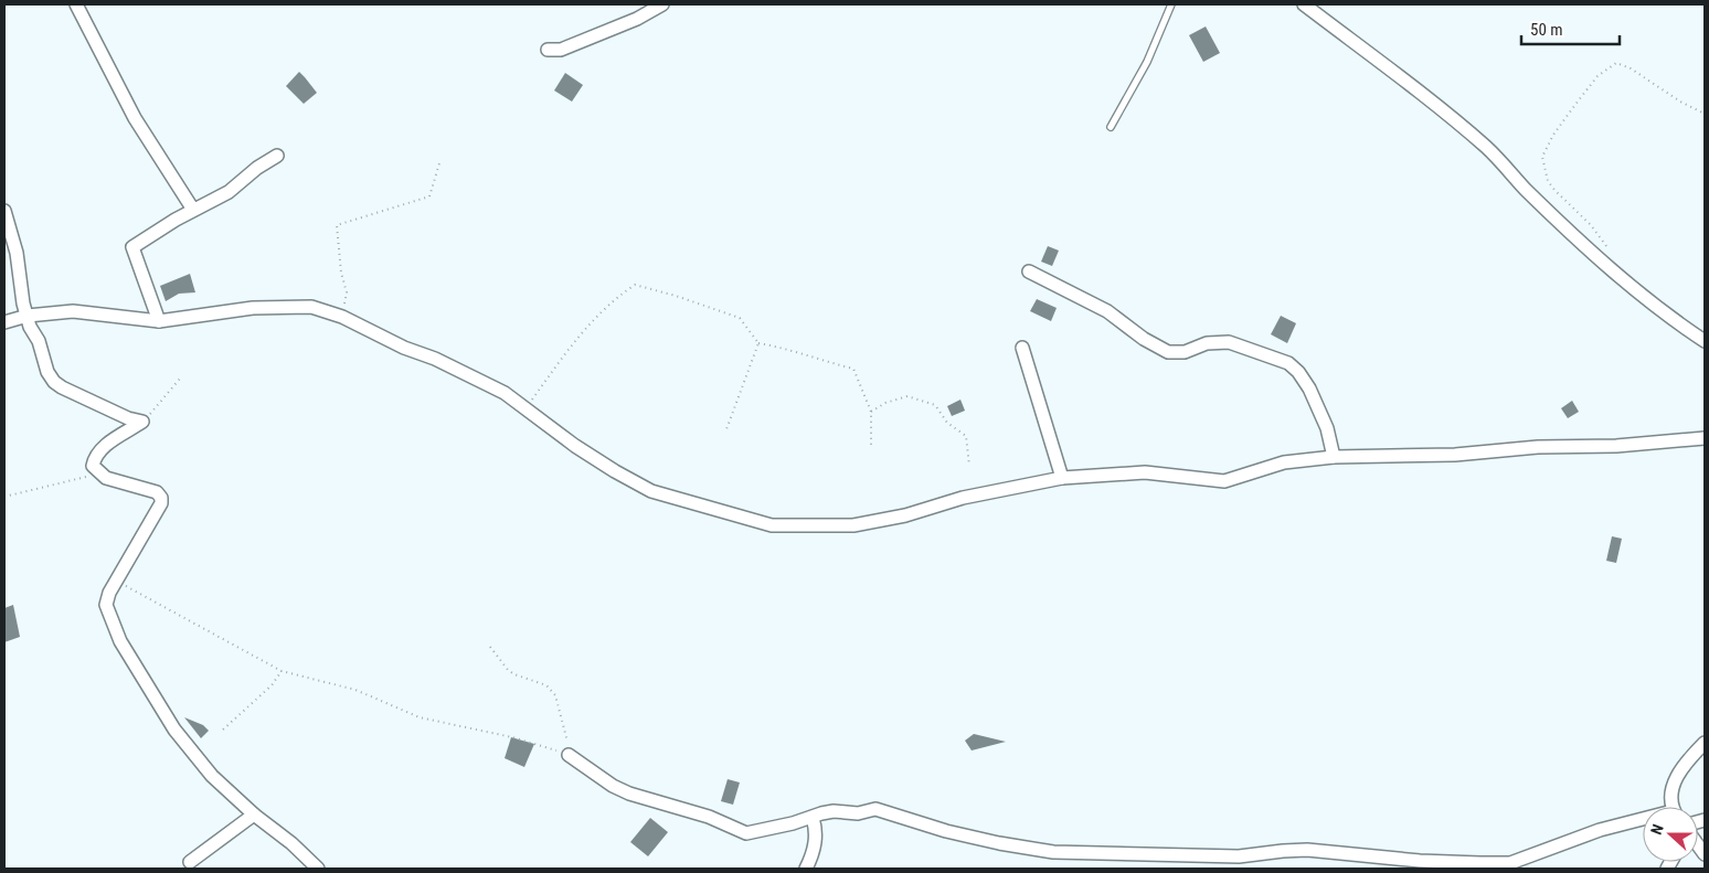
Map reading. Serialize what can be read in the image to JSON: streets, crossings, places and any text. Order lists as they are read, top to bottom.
{
  "scale_bar": "50 m",
  "north": "left"
}
